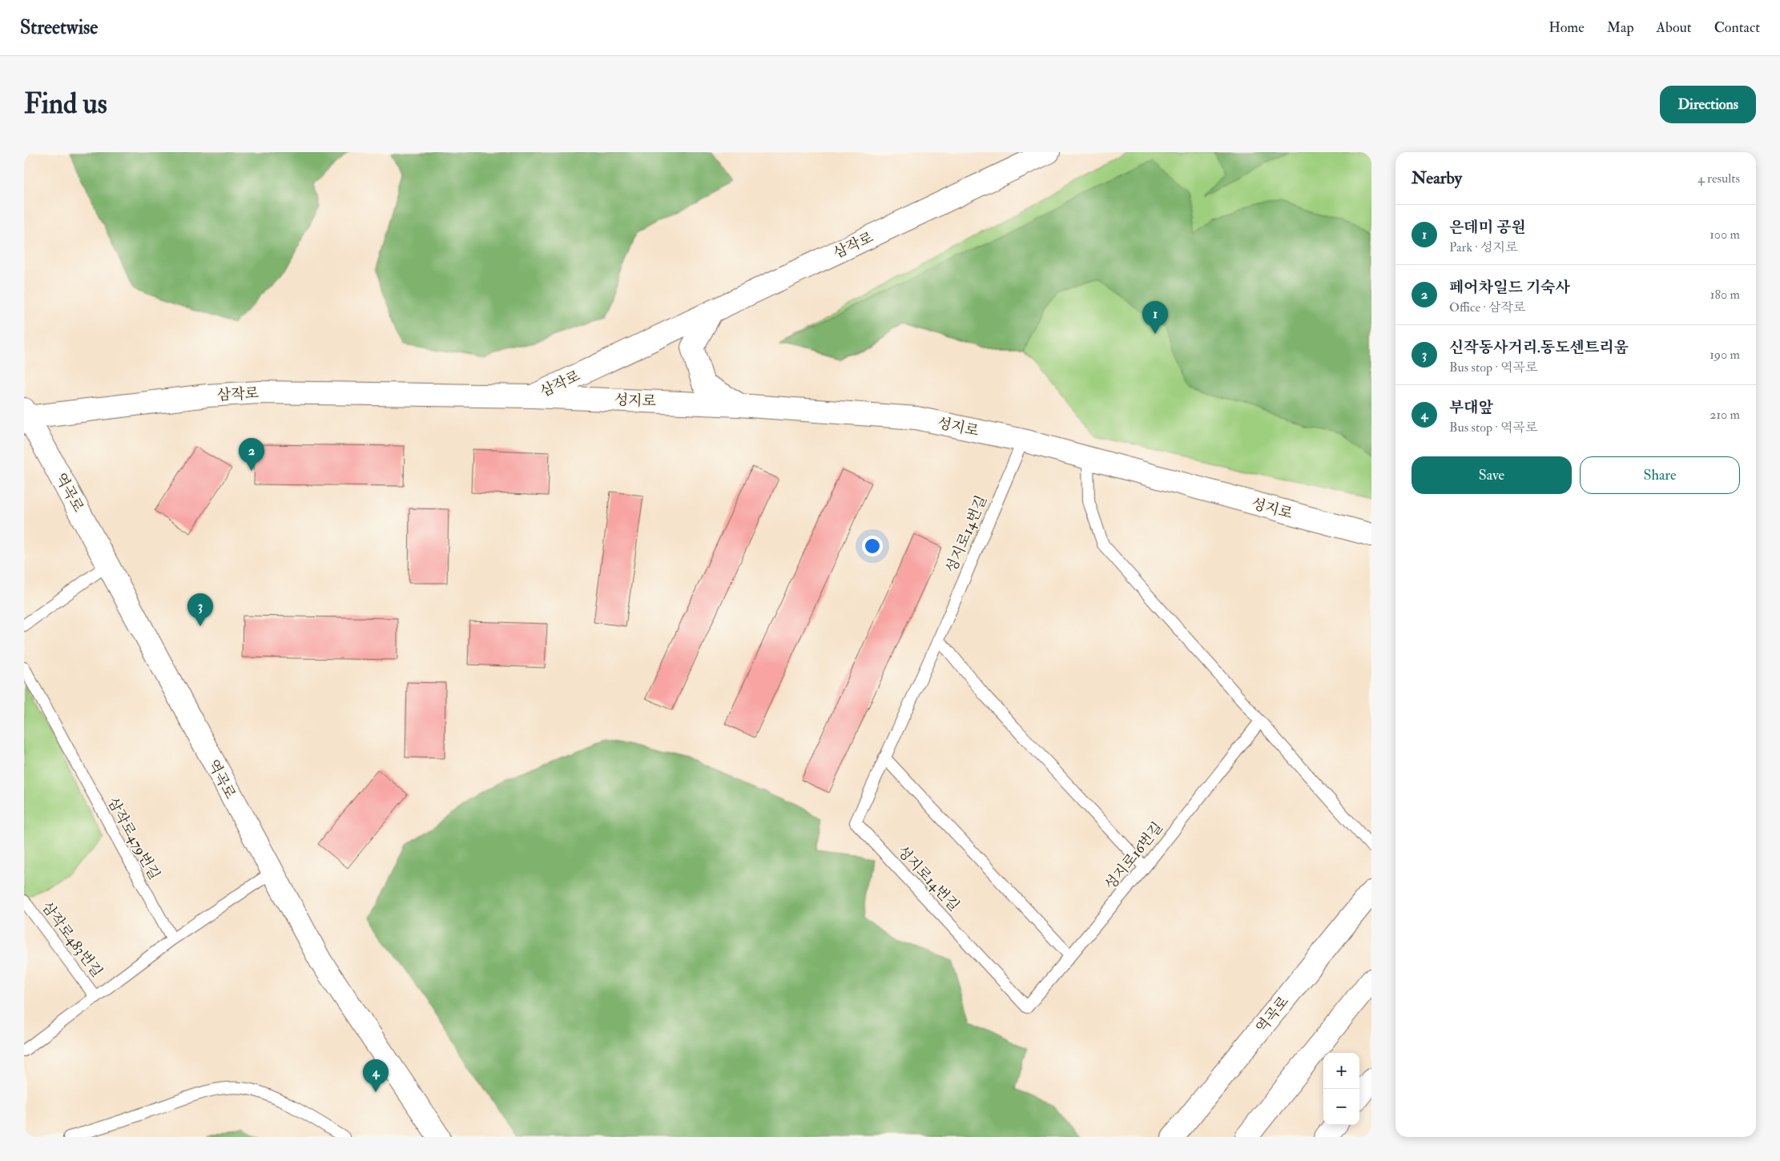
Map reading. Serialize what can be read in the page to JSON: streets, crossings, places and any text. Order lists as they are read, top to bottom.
{
  "streets": {
    "main road": ["삼작로", "성지로", "역곡로"],
    "lane": [
      "성지로14번길",
      "삼작로479번길",
      "성지로16번길",
      "삼작로483번길"
    ]
  },
  "crossings": [
    ["삼작로", "성지로"],
    ["삼작로", "역곡로"],
    ["성지로", "성지로14번길"],
    ["성지로14번길", "성지로16번길"]
  ],
  "page": {
    "header": "Streetwise",
    "nav": [
      "Home",
      "Map",
      "About",
      "Contact"
    ],
    "buttons": [
      "Directions",
      ["Save", "Share"]
    ],
    "title": "Find us",
    "heading": ["Nearby", "4 results"],
    "list": [
      {
        "mark": "1",
        "name": "은데미 공원",
        "note": "Park · 성지로",
        "value": "100 m"
      },
      {
        "mark": "2",
        "name": "페어차일드 기숙사",
        "note": "Office · 삼작로",
        "value": "180 m"
      },
      {
        "mark": "3",
        "name": "신작동사거리.동도센트리움",
        "note": "Bus stop · 역곡로",
        "value": "190 m"
      },
      {
        "mark": "4",
        "name": "부대앞",
        "note": "Bus stop · 역곡로",
        "value": "210 m"
      }
    ],
    "pins": [
      "1",
      "2",
      "3",
      "4"
    ],
    "map_buttons": ["+", "−"]
  }
}
